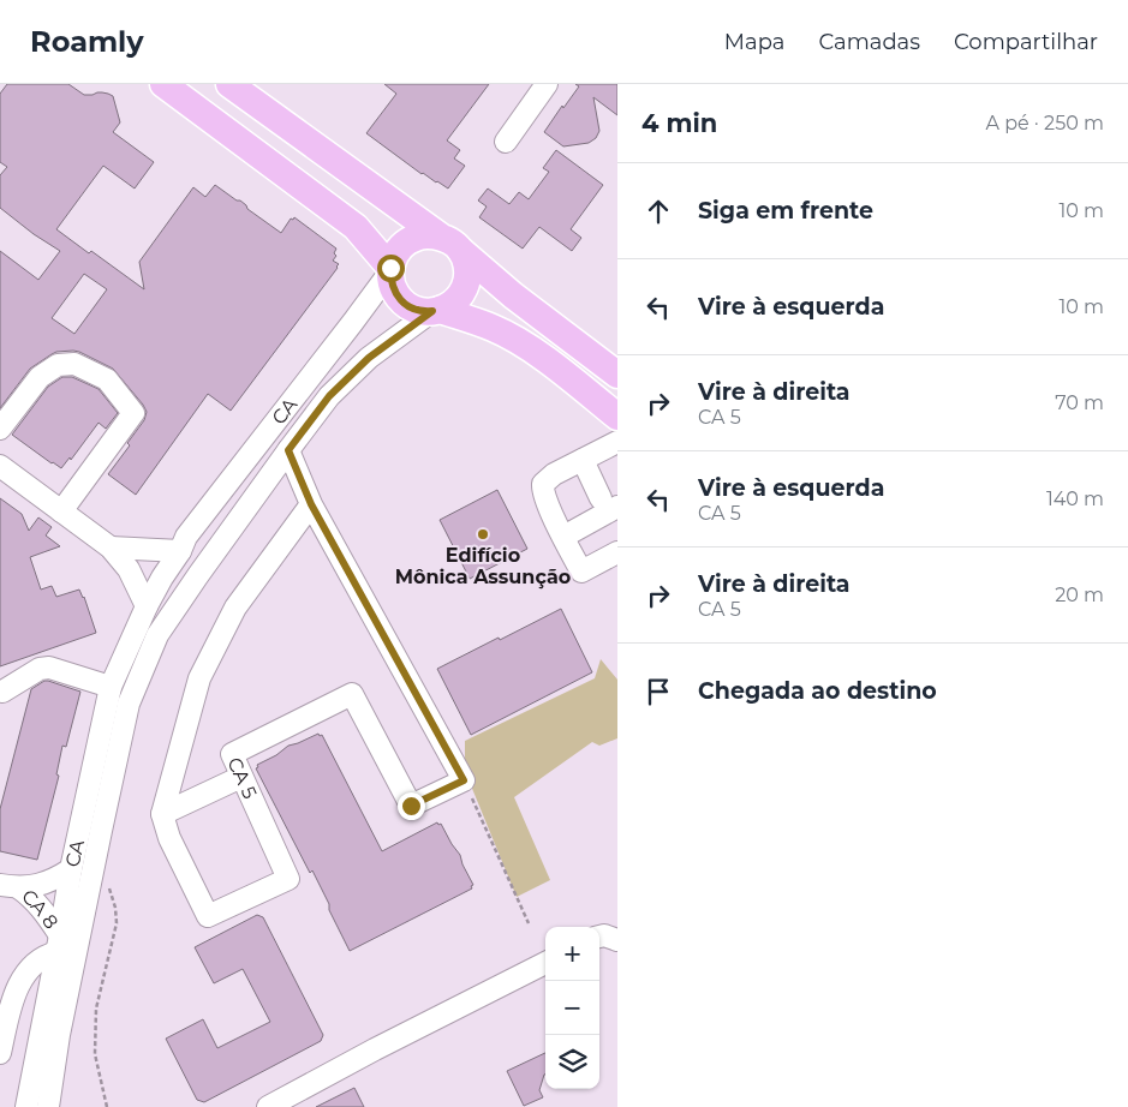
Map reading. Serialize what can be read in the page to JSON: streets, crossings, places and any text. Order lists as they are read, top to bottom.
{
  "streets": {
    "street": ["CA", "CA 5", "CA 8"]
  },
  "crossings": [
    ["CA", "CA 8"]
  ],
  "places": ["Edifício Mônica Assunção"],
  "page": {
    "header": "Roamly",
    "nav": ["Mapa", "Camadas", "Compartilhar"],
    "heading": ["4 min", "A pé · 250 m"],
    "list": [
      ["Siga em frente", "10 m"],
      ["Vire à esquerda", "10 m"],
      ["Vire à direita", "CA 5", "70 m"],
      ["Vire à esquerda", "CA 5", "140 m"],
      ["Vire à direita", "CA 5", "20 m"],
      "Chegada ao destino"
    ],
    "map_buttons": ["+", "−"]
  }
}
